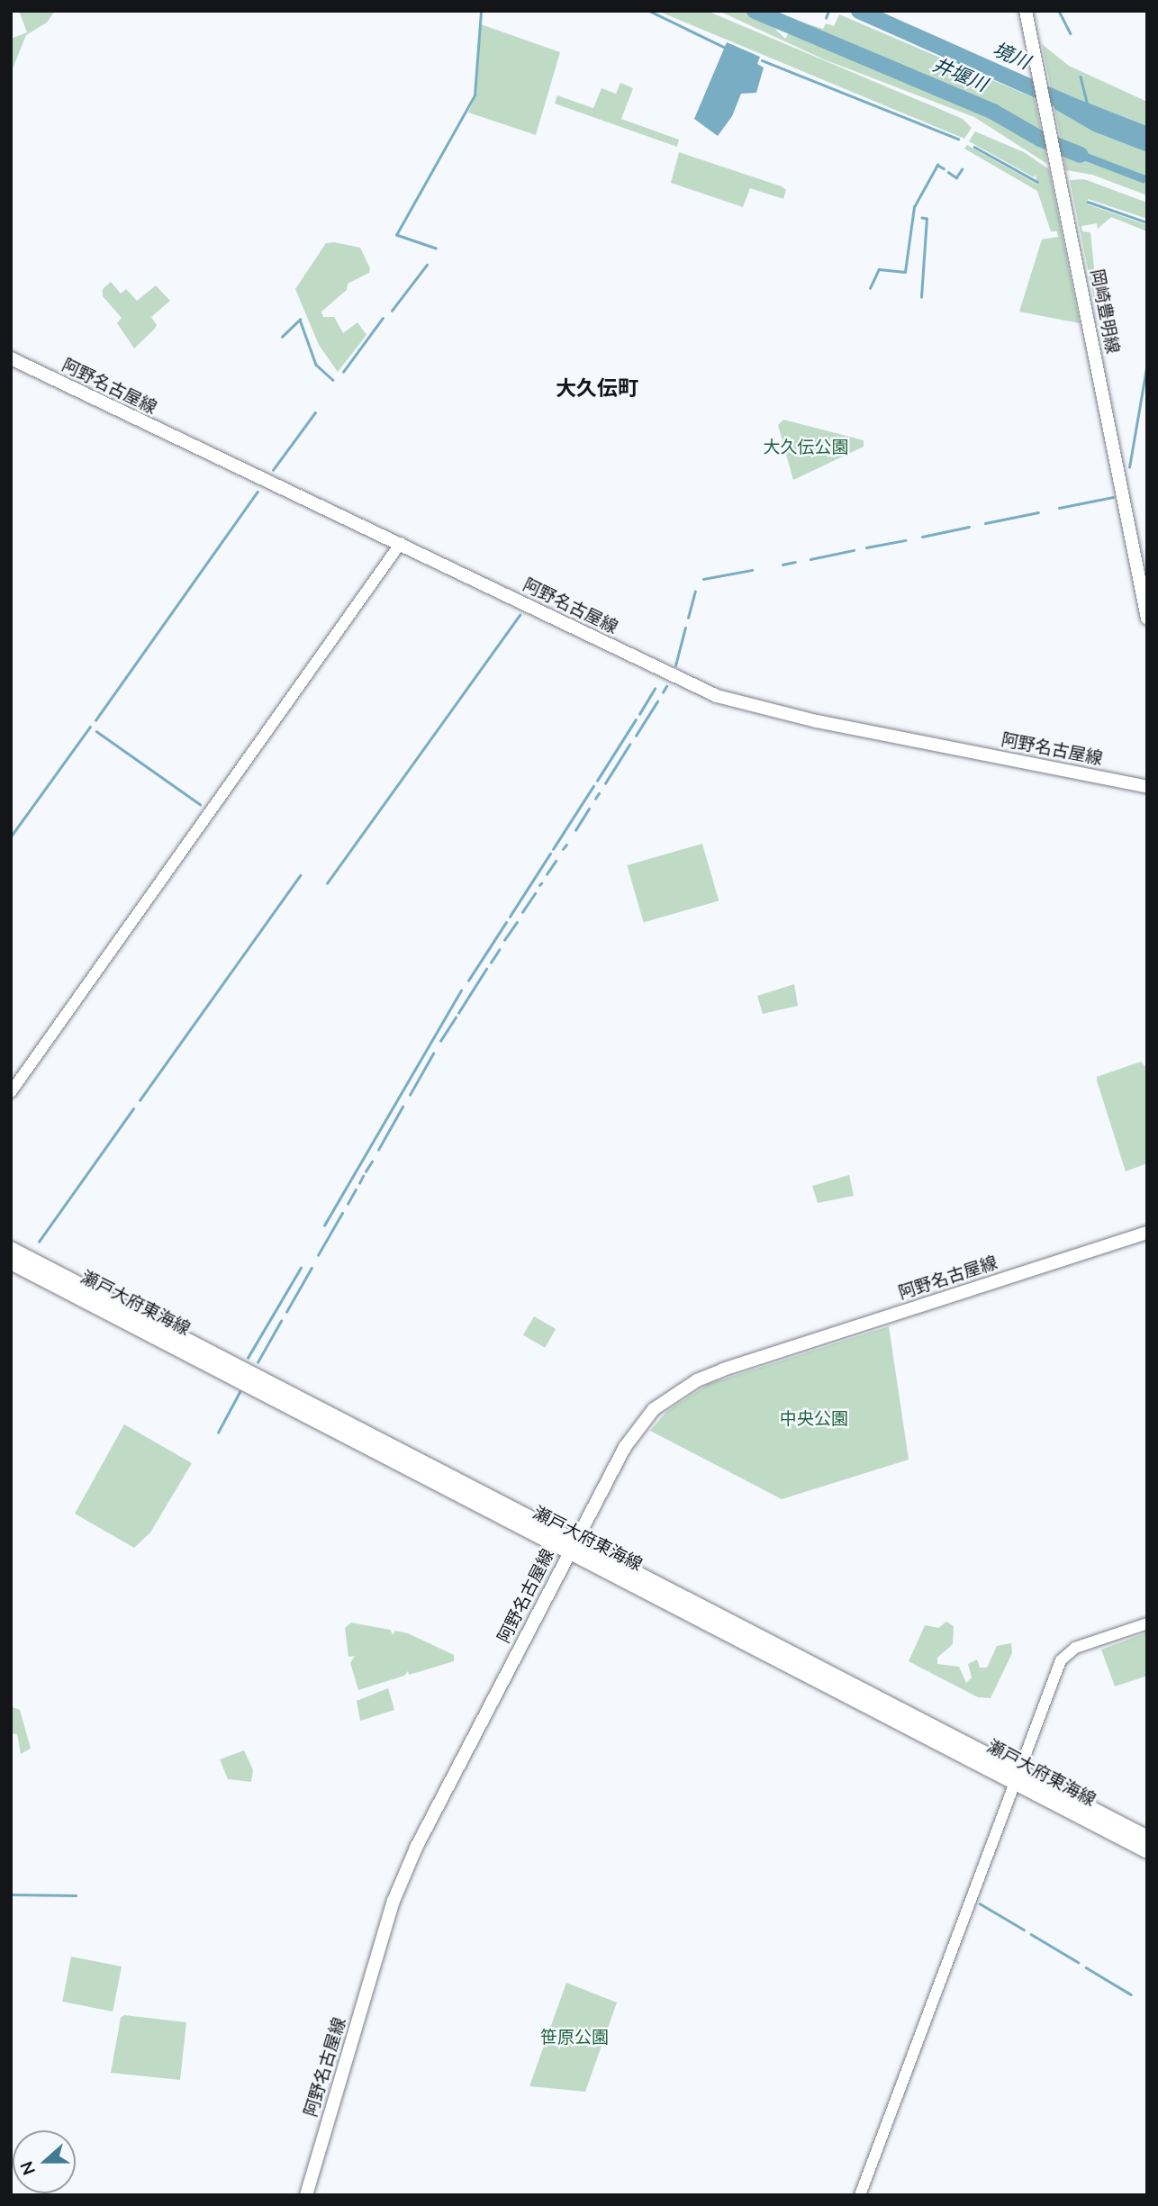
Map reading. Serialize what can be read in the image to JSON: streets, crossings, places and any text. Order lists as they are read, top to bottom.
{
  "streets": {
    "main road": ["岡崎豊明線", "阿野名古屋線", "瀬戸大府東海線"]
  },
  "crossings": [
    ["阿野名古屋線", "瀬戸大府東海線"]
  ],
  "districts": ["大久伝町"],
  "water": ["境川", "井堰川"],
  "parks": ["大久伝公園", "中央公園", "笹原公園"],
  "north": "left"
}
